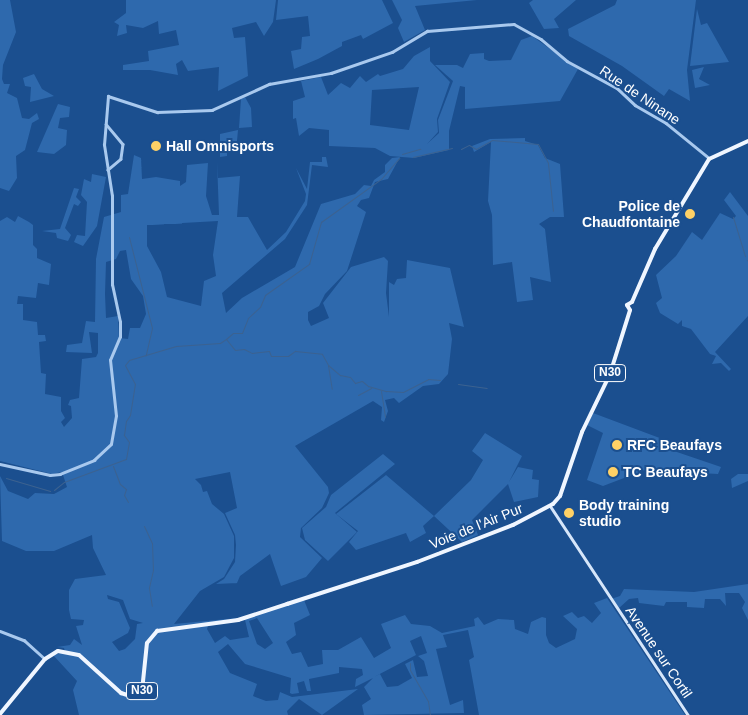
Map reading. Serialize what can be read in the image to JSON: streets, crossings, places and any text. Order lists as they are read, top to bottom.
{
  "streets": {
    "main road": ["N30", "Voie de l'Air Pur", "Avenue sur Cortil"],
    "street": ["Rue de Ninane"]
  },
  "crossings": [
    ["Rue de Ninane", "Voie de l'Air Pur"],
    ["Voie de l'Air Pur", "Avenue sur Cortil"]
  ],
  "places": [
    "Hall Omnisports",
    "Police de Chaudfontaine",
    "RFC Beaufays",
    "TC Beaufays",
    "Body training studio"
  ]
}
